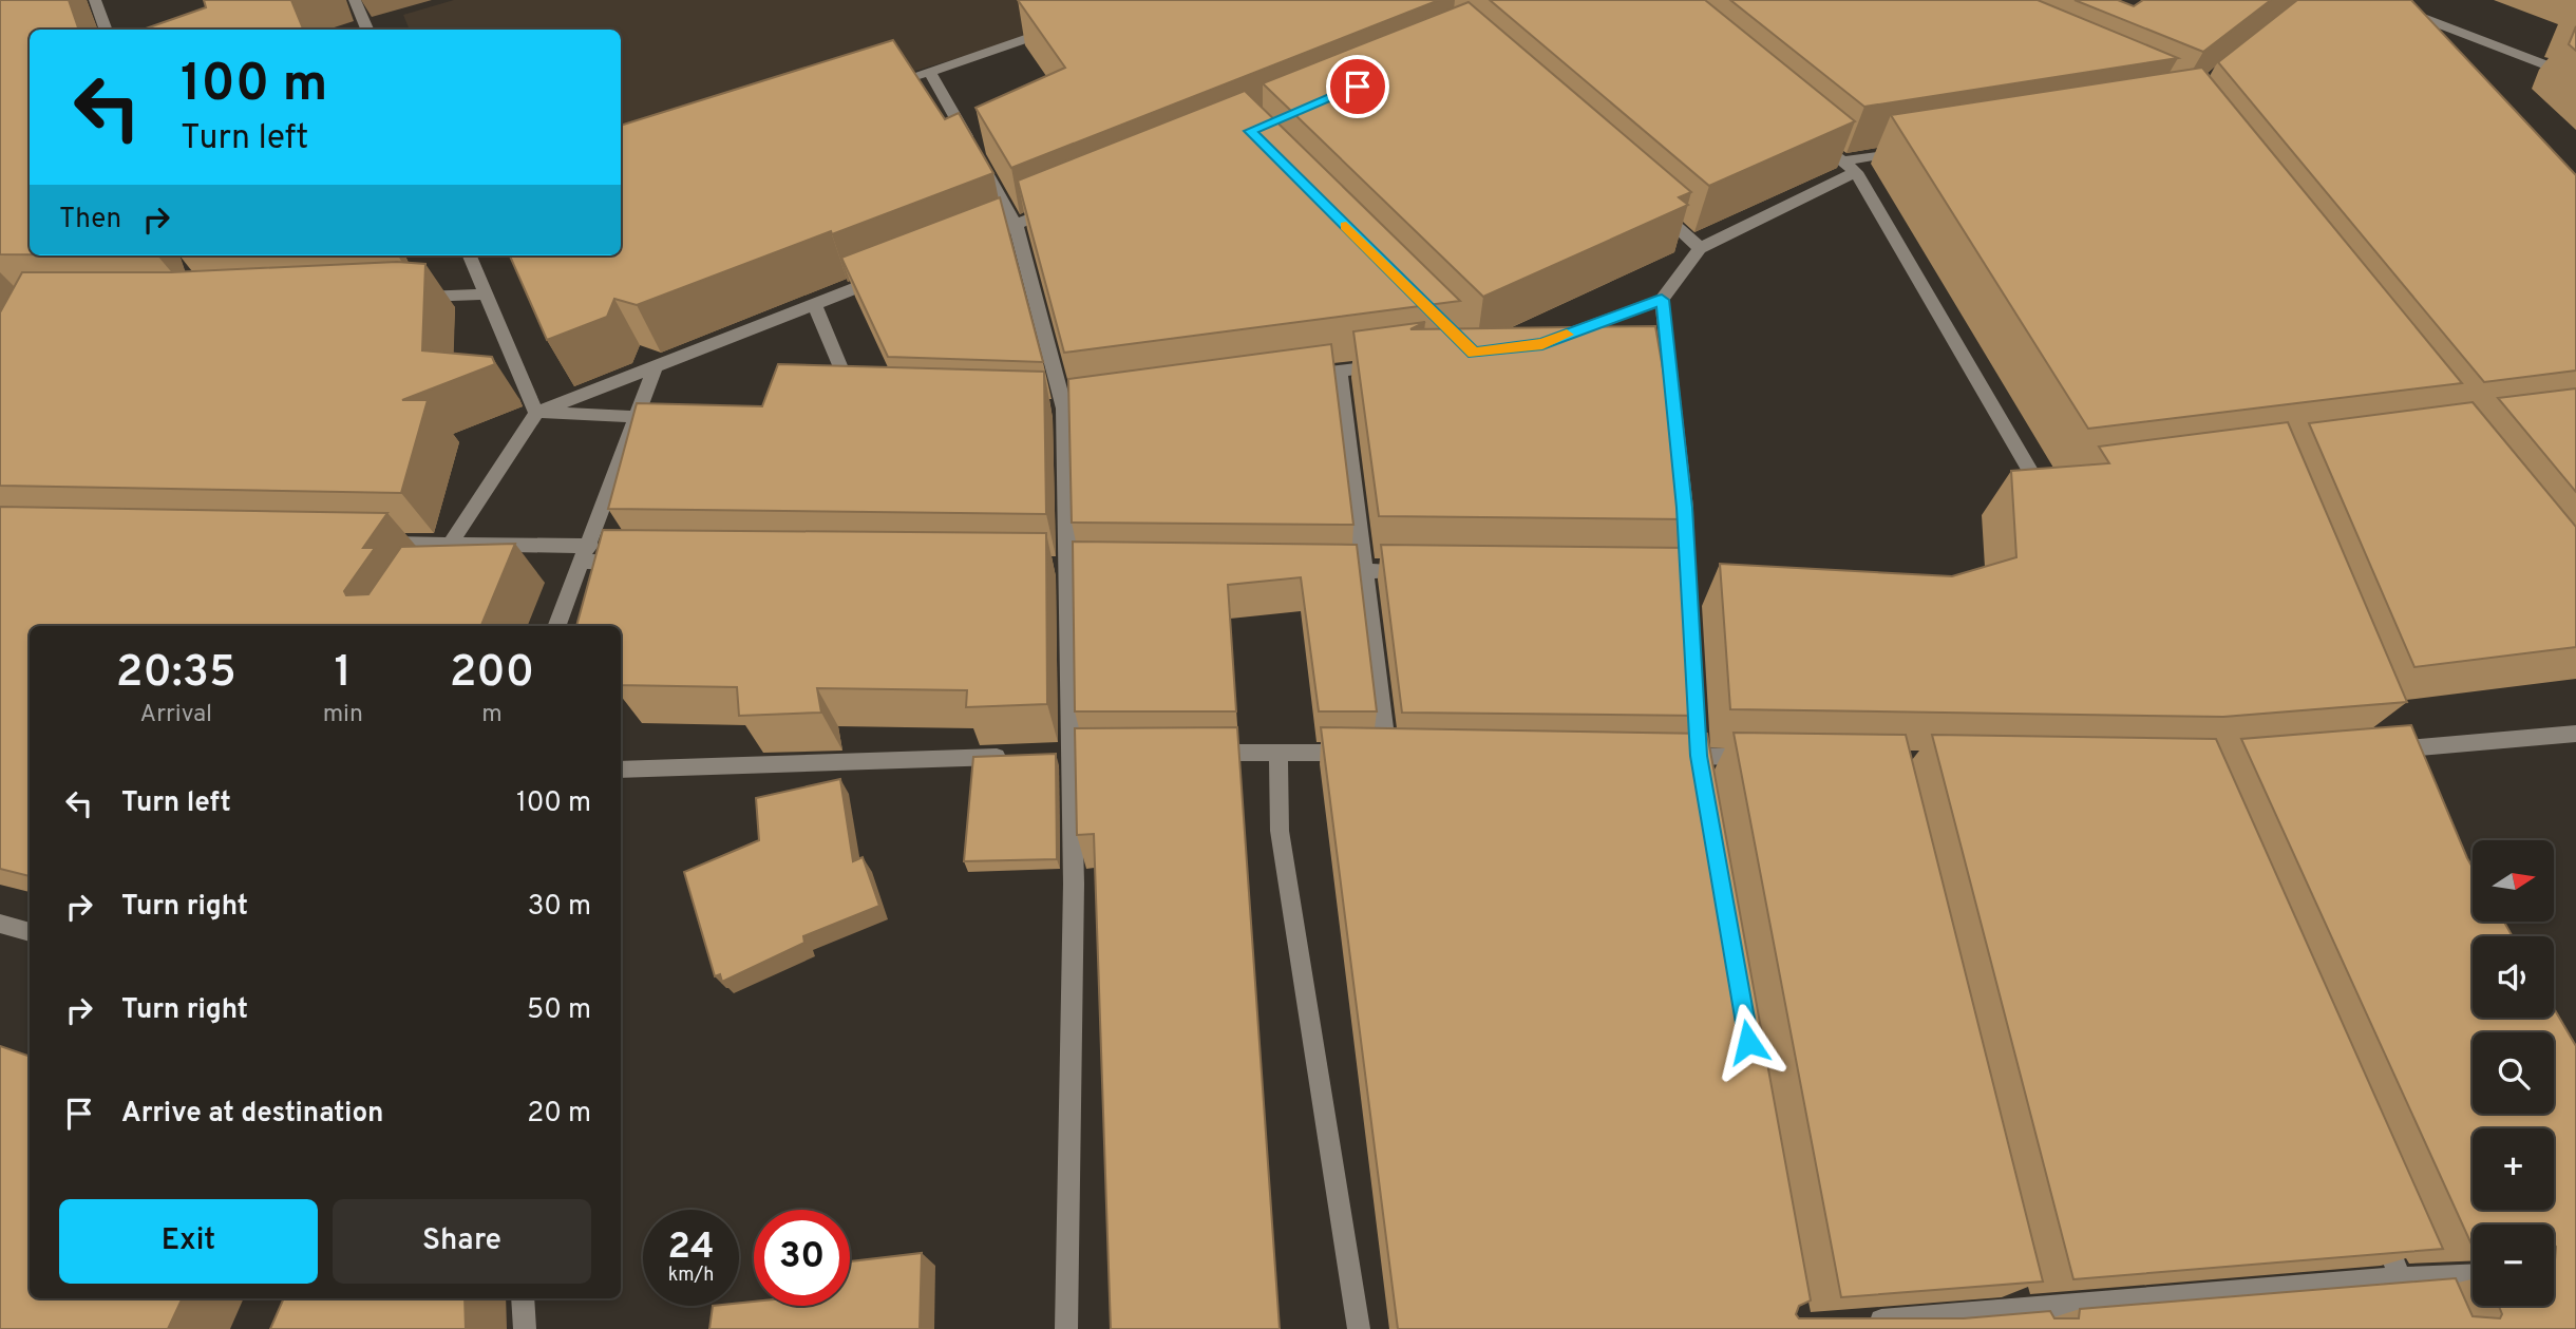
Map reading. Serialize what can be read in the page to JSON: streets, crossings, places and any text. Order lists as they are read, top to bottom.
{
  "north": "right",
  "page": {
    "turn": ["100 m", "Turn left"],
    "then": "Then",
    "eta": [
      "20:35",
      "Arrival",
      "1",
      "min",
      "200",
      "m"
    ],
    "list": [
      {
        "name": "Turn left",
        "value": "100 m"
      },
      {
        "name": "Turn right",
        "value": "30 m"
      },
      {
        "name": "Turn right",
        "value": "50 m"
      },
      {
        "name": "Arrive at destination",
        "value": "20 m"
      }
    ],
    "map_buttons": ["+", "−"],
    "buttons": ["Exit", "Share"],
    "speed": "24 km/h",
    "limit": "30"
  }
}
